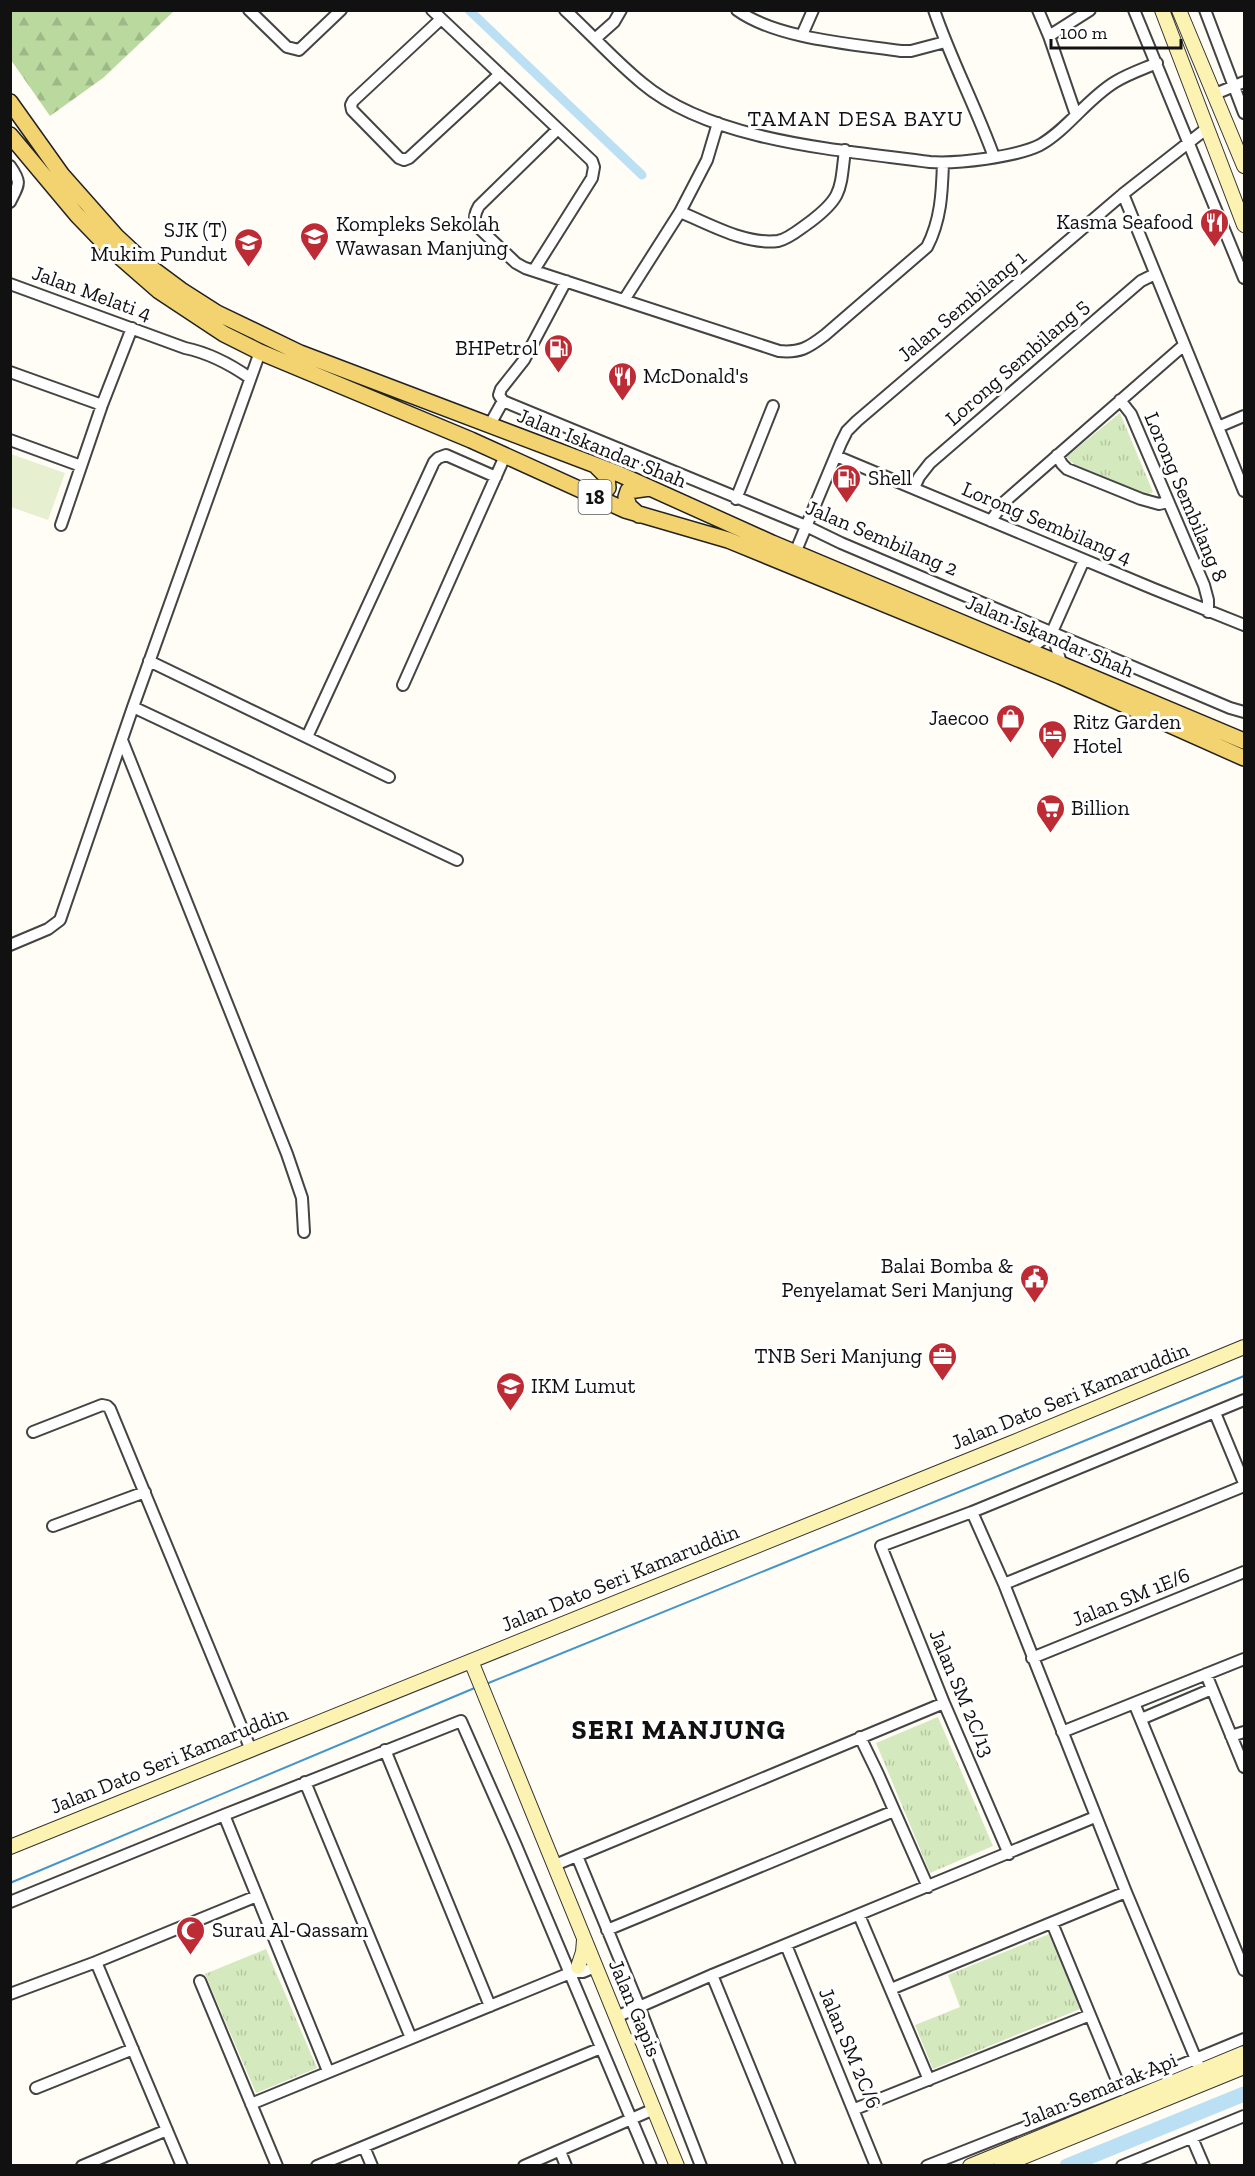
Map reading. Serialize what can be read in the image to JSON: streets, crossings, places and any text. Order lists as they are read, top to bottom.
{
  "streets": {
    "main road": ["Jalan Iskandar Shah", "18"],
    "street": [
      "Jalan Melati 4",
      "Jalan Sembilang 1",
      "Lorong Sembilang 5",
      "Lorong Sembilang 8",
      "Lorong Sembilang 4",
      "Jalan Sembilang 2",
      "Jalan Dato Seri Kamaruddin",
      "Jalan SM 1E/6",
      "Jalan SM 2C/13",
      "Jalan Gapis",
      "Jalan SM 2C/6",
      "Jalan Semarak Api"
    ]
  },
  "crossings": [
    ["Jalan Sembilang 1", "Jalan Iskandar Shah"],
    ["Jalan Sembilang 1", "Lorong Sembilang 4"],
    ["Jalan Sembilang 1", "Jalan Sembilang 2"],
    ["Lorong Sembilang 5", "Lorong Sembilang 4"],
    ["Lorong Sembilang 8", "Lorong Sembilang 4"],
    ["Jalan Dato Seri Kamaruddin", "Jalan Gapis"]
  ],
  "districts": ["TAMAN DESA BAYU", "SERI MANJUNG"],
  "places": {
    "restaurant": ["Kasma Seafood", "McDonald's"],
    "school or university": ["Kompleks Sekolah Wawasan Manjung", "SJK (T) Mukim Pundut", "IKM Lumut"],
    "fuel station": ["BHPetrol", "Shell"],
    "shop": ["Jaecoo"],
    "hotel": ["Ritz Garden Hotel"],
    "supermarket": ["Billion"],
    "public building": ["Balai Bomba & Penyelamat Seri Manjung"],
    "office": ["TNB Seri Manjung"],
    "mosque": ["Surau Al-Qassam"]
  },
  "scale_bar": "100 m"
}
